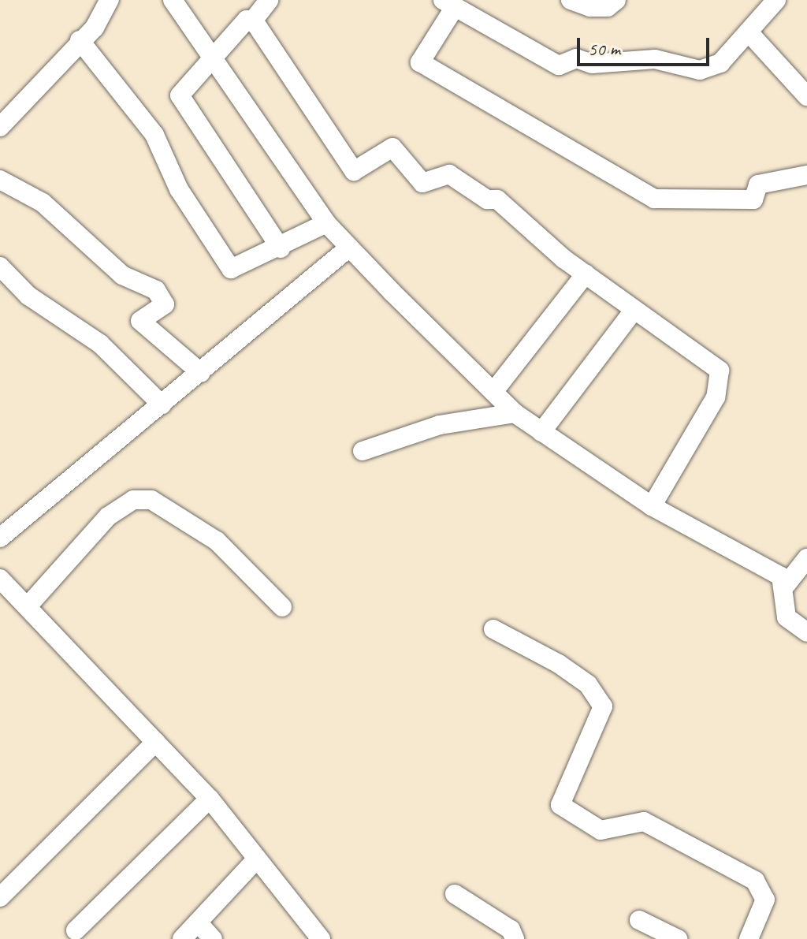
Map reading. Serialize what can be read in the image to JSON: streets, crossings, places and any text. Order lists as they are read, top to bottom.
{
  "scale_bar": "50 m"
}
